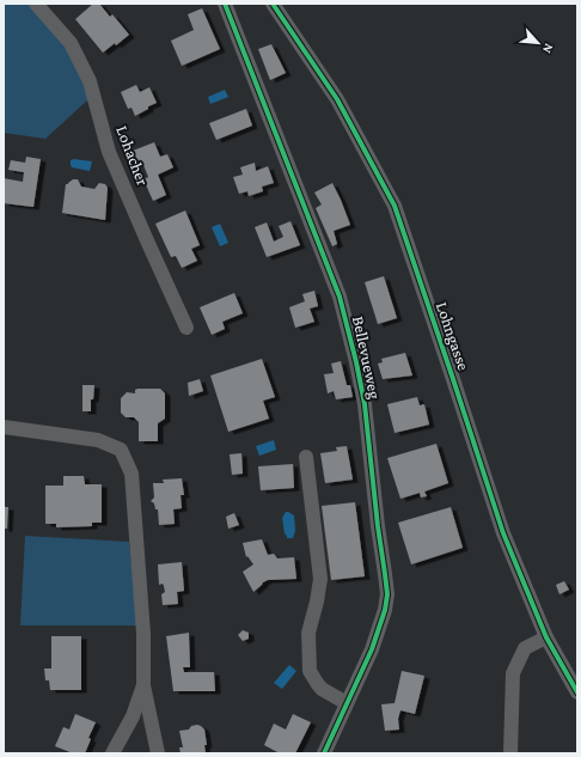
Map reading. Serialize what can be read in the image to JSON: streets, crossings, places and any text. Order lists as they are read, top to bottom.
{
  "streets": {
    "street": ["Lohacher", "Lohngasse", "Bellevueweg"]
  },
  "north": "bottom right"
}
